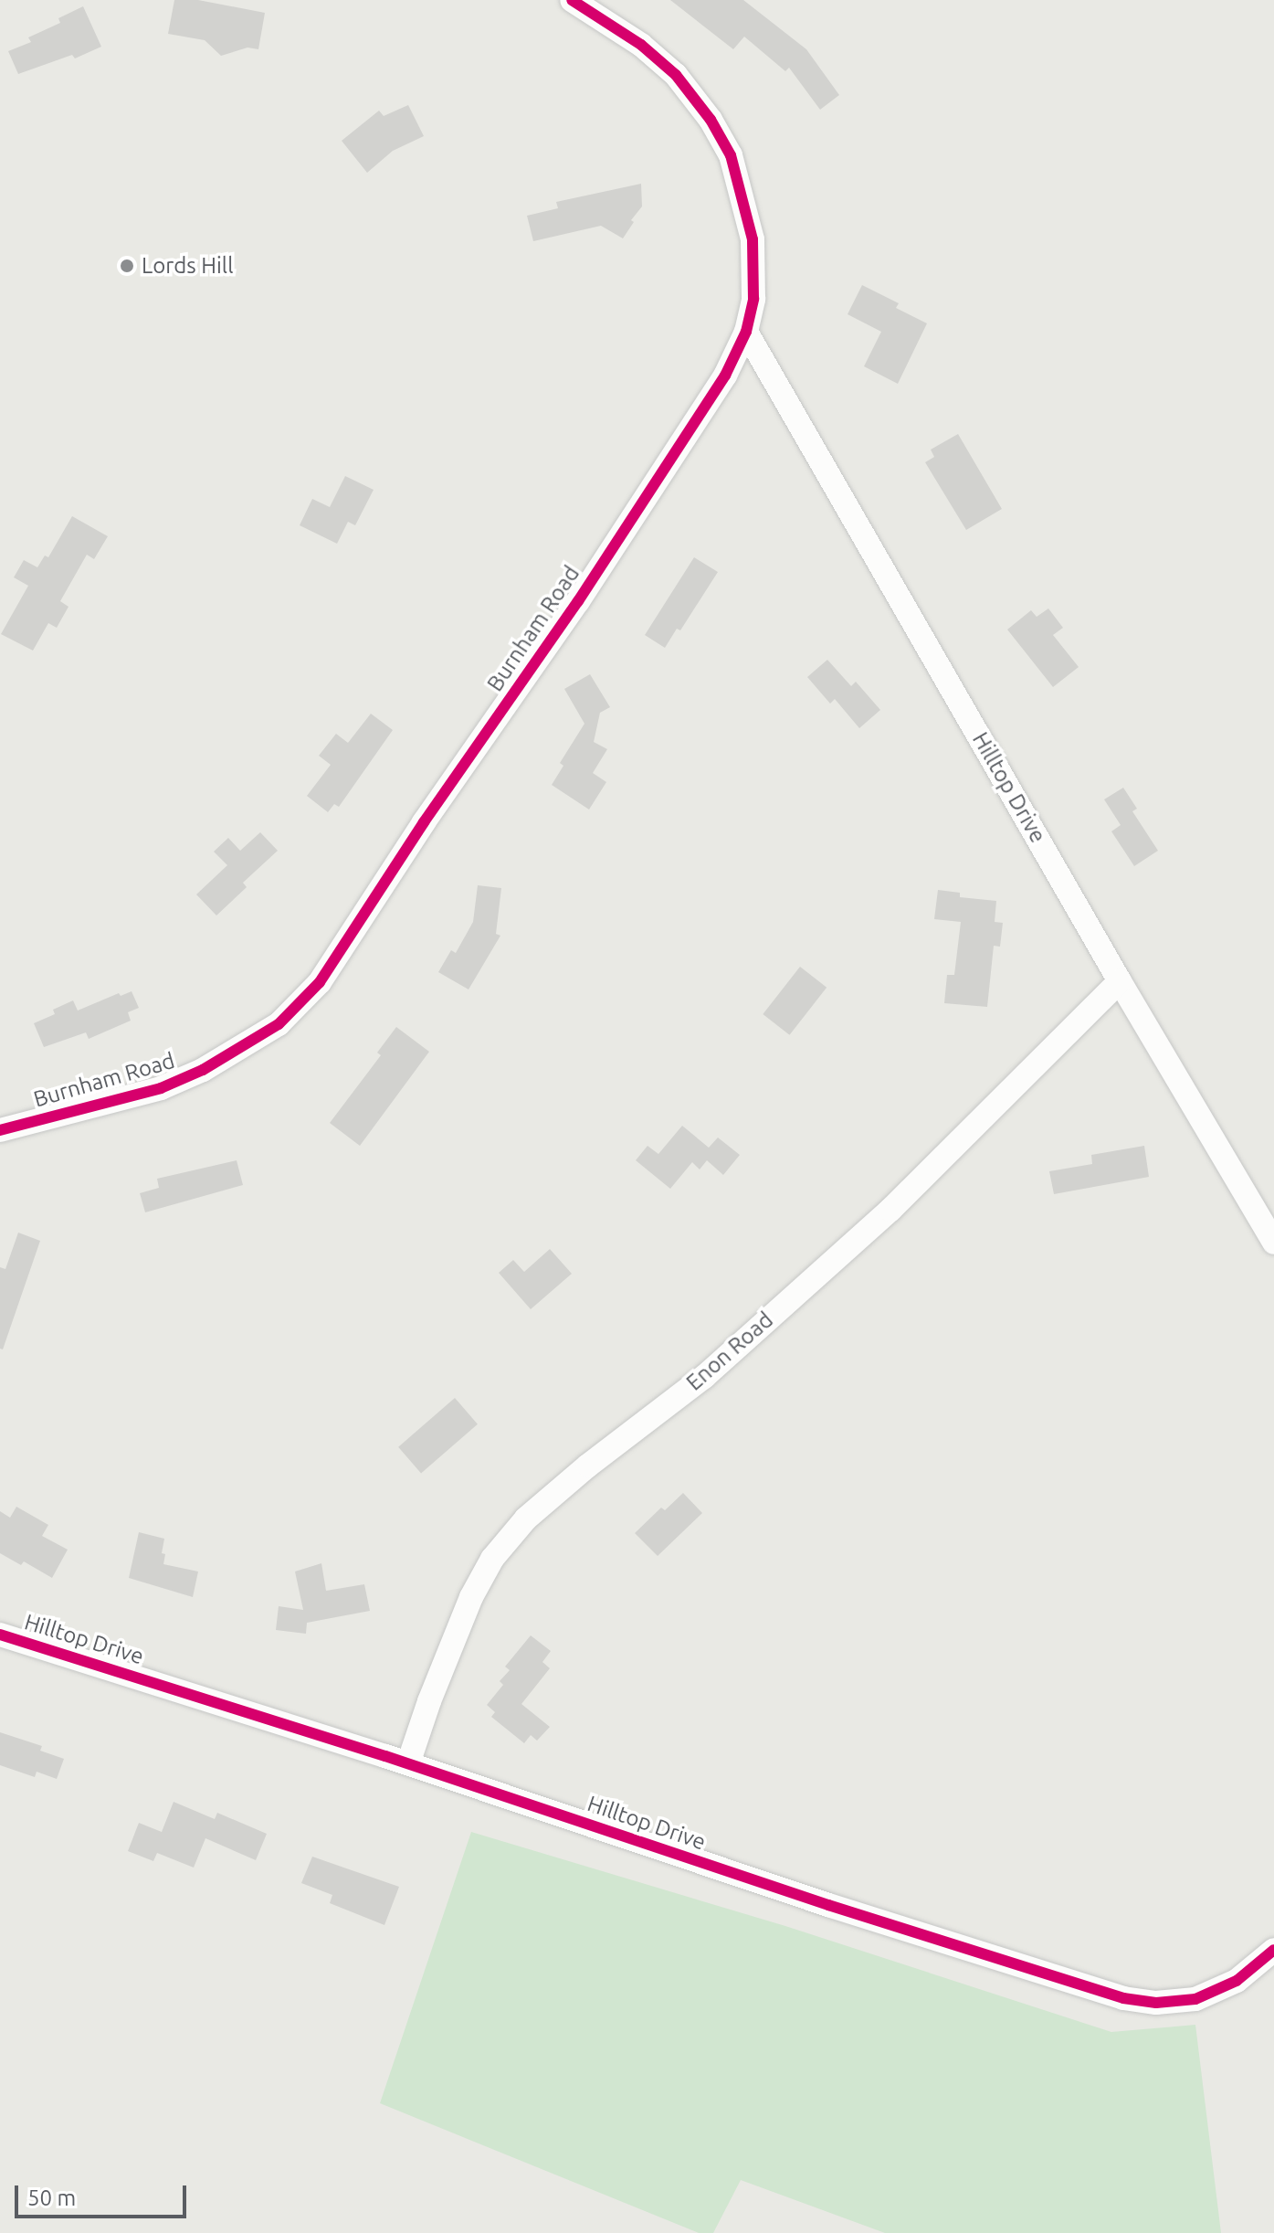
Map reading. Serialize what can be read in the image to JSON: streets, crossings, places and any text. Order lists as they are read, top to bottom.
{
  "streets": {
    "street": ["Burnham Road", "Hilltop Drive", "Enon Road"]
  },
  "crossings": [
    ["Burnham Road", "Hilltop Drive"],
    ["Hilltop Drive", "Enon Road"]
  ],
  "places": ["Lords Hill"],
  "scale_bar": "50 m"
}
